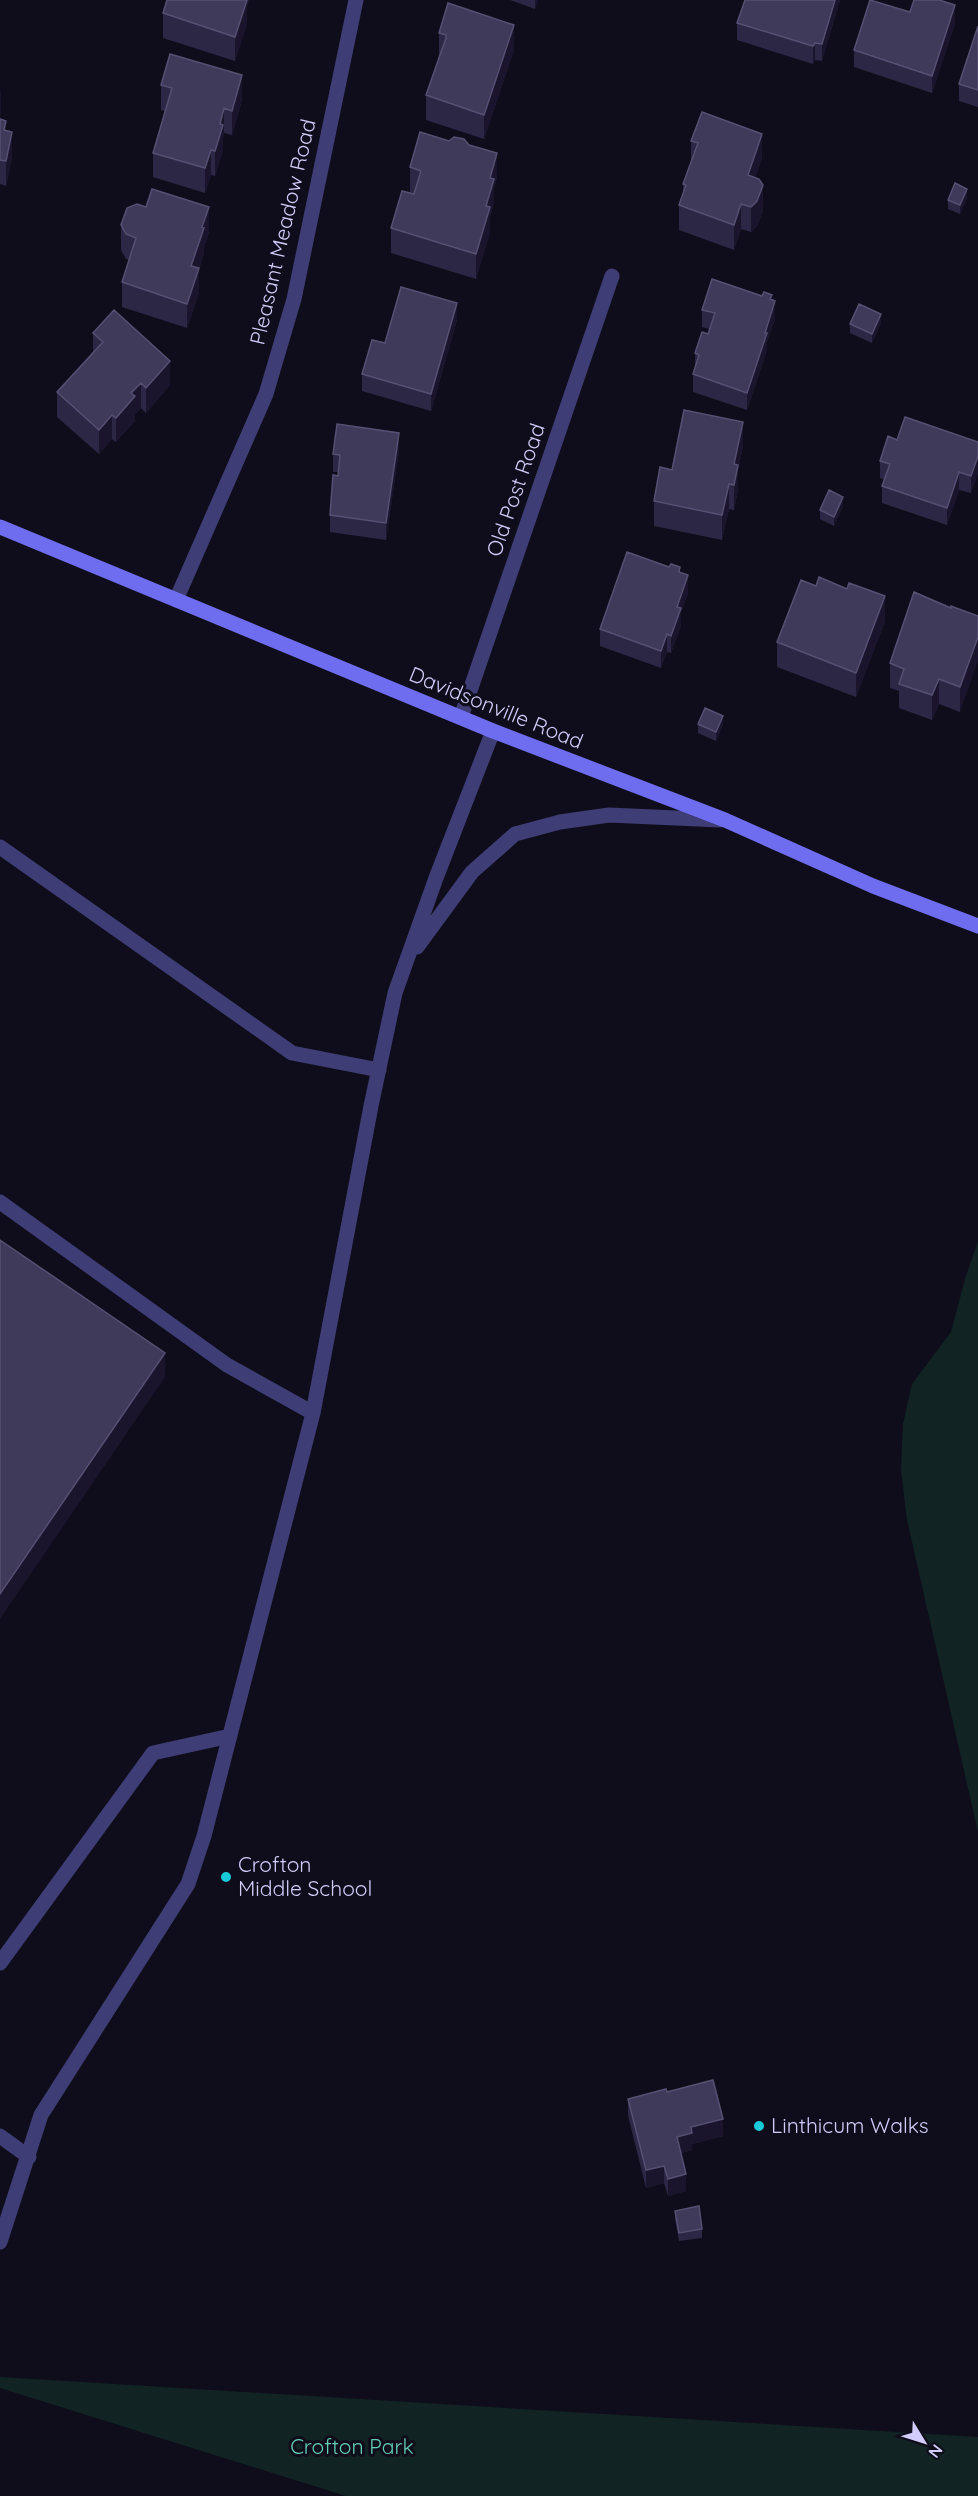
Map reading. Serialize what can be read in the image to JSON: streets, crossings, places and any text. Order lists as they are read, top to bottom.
{
  "streets": {
    "main road": ["Davidsonville Road"],
    "street": ["Pleasant Meadow Road", "Old Post Road"]
  },
  "crossings": [
    ["Pleasant Meadow Road", "Davidsonville Road"],
    ["Old Post Road", "Davidsonville Road"]
  ],
  "parks": ["Crofton Park"],
  "places": ["Crofton Middle School", "Linthicum Walks"],
  "north": "bottom right"
}
